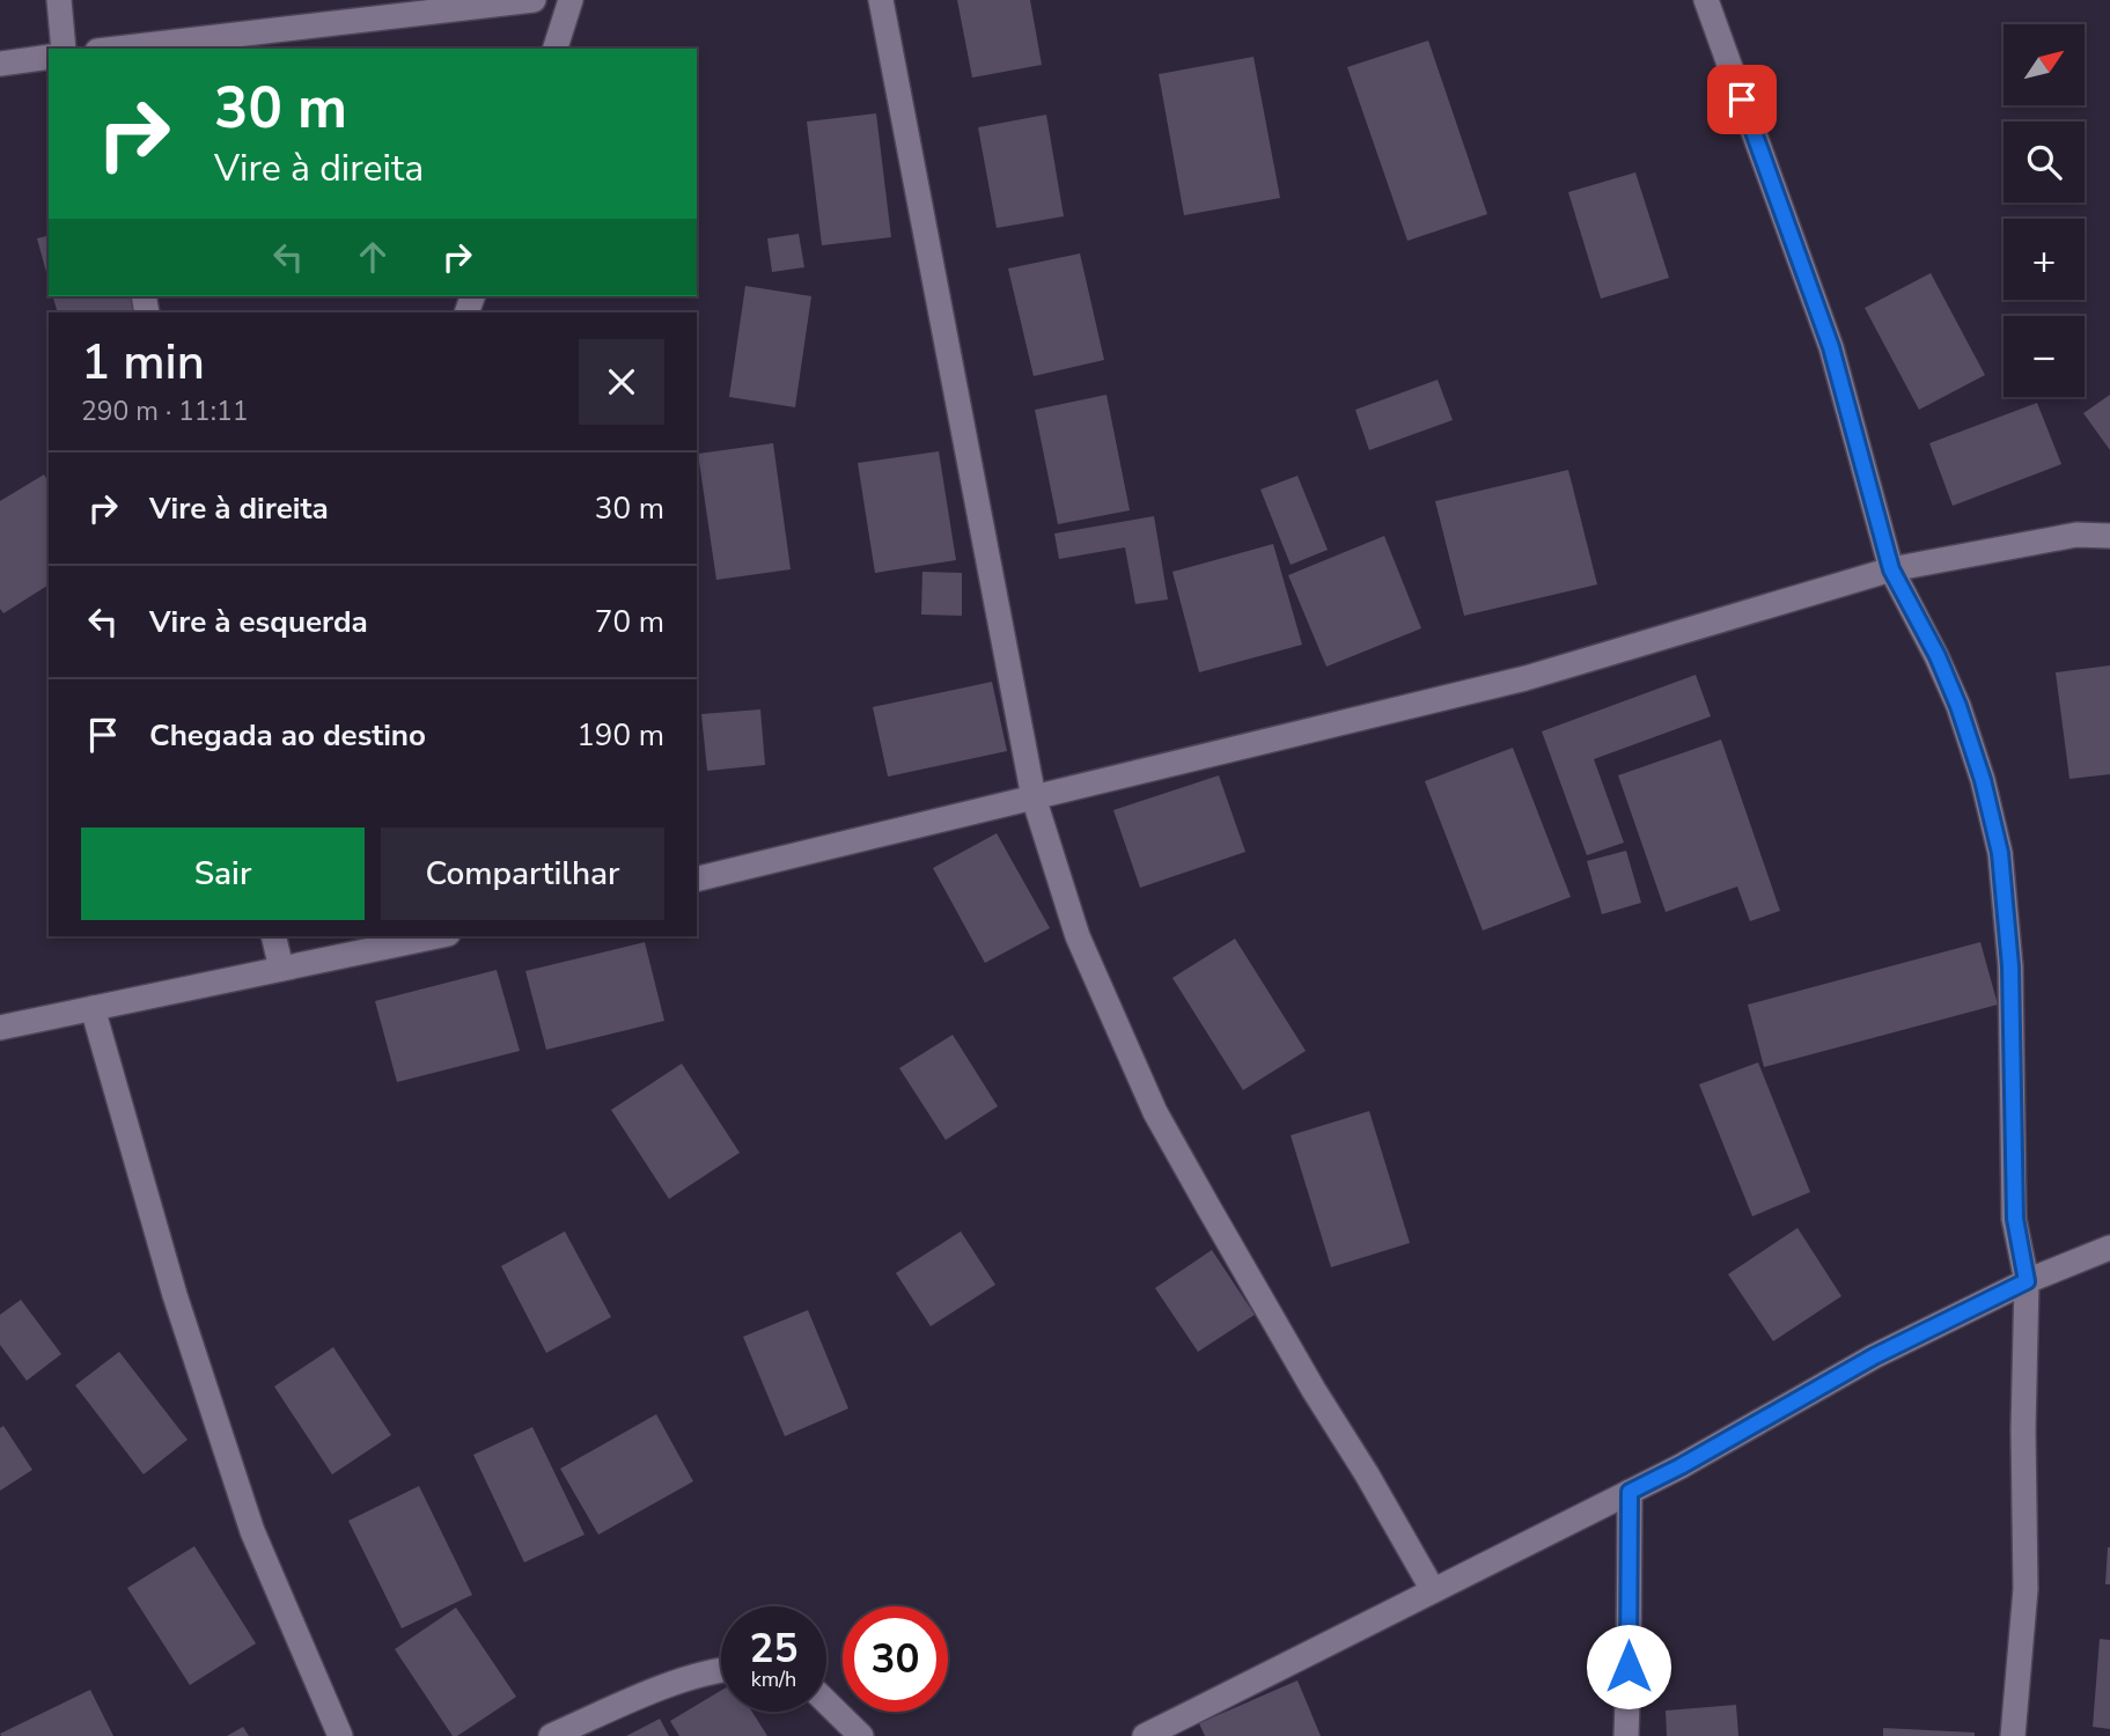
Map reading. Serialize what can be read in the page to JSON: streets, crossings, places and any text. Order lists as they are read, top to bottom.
{
  "north": "top right",
  "page": {
    "map_buttons": ["+", "−"],
    "turn": ["30 m", "Vire à direita"],
    "heading": ["1 min", "290 m · 11:11"],
    "list": [
      {
        "name": "Vire à direita",
        "value": "30 m"
      },
      {
        "name": "Vire à esquerda",
        "value": "70 m"
      },
      {
        "name": "Chegada ao destino",
        "value": "190 m"
      }
    ],
    "buttons": ["Sair", "Compartilhar"],
    "speed": "25 km/h",
    "limit": "30"
  }
}
